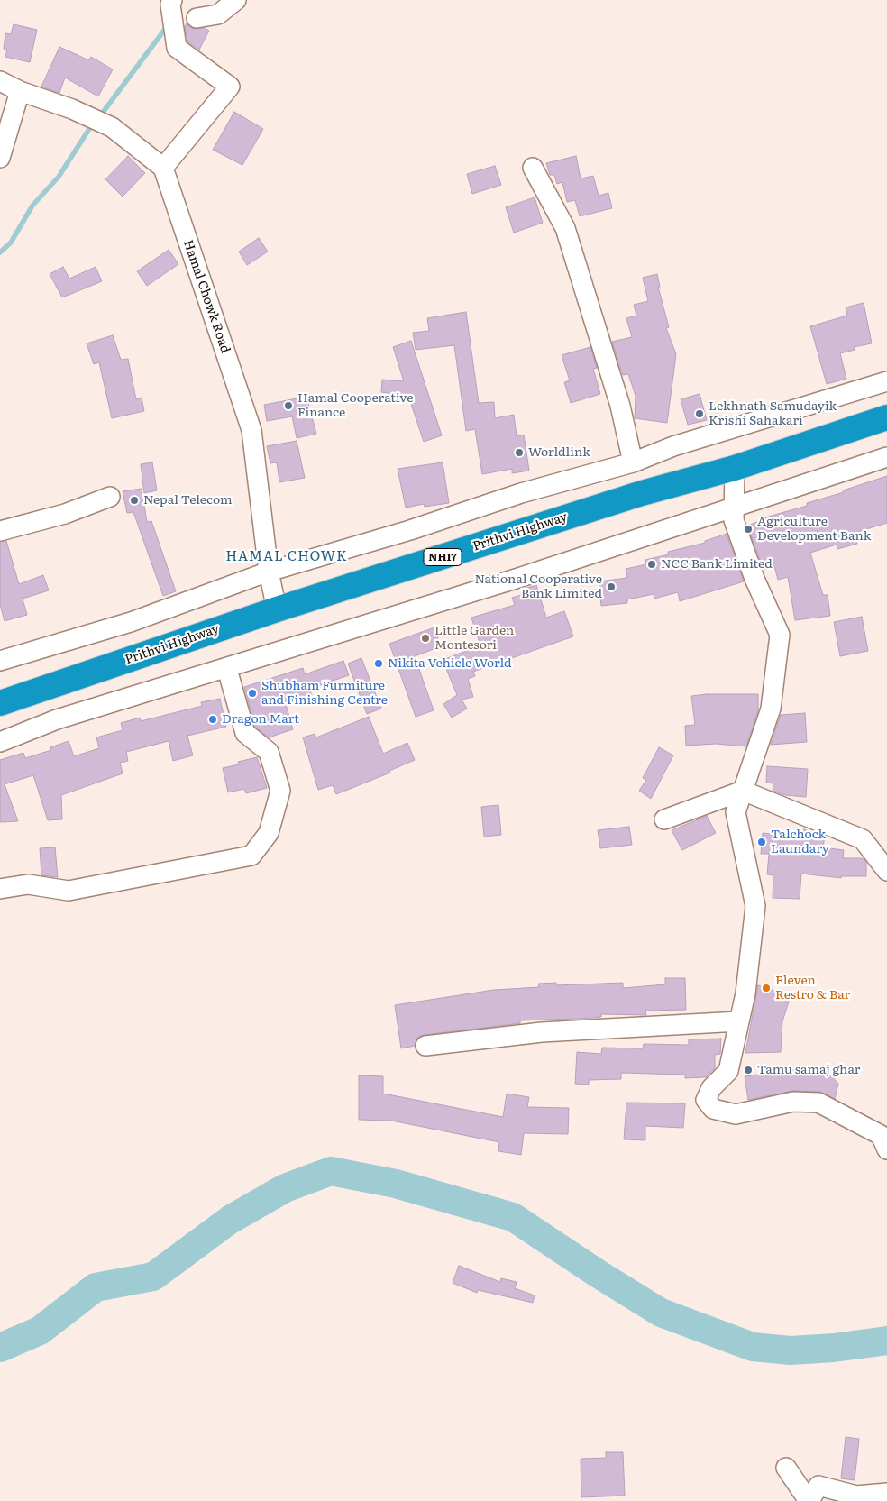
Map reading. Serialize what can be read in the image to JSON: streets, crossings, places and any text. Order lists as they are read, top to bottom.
{
  "streets": {
    "highway": ["Prithvi Highway", "NH17"],
    "street": ["Hamal Chowk Road"]
  },
  "crossings": [
    ["Hamal Chowk Road", "Prithvi Highway"]
  ],
  "districts": ["HAMAL CHOWK"],
  "places": [
    "Hamal Cooperative Finance",
    "Lekhnath Samudayik Krishi Sahakari",
    "Worldlink",
    "Nepal Telecom",
    "Agriculture Development Bank",
    "NCC Bank Limited",
    "National Cooperative Bank Limited",
    "Little Garden Montesori",
    "Nikita Vehicle World",
    "Shubham Furmiture and Finishing Centre",
    "Dragon Mart",
    "Talchock Laundary",
    "Eleven Restro & Bar",
    "Tamu samaj ghar"
  ]
}
